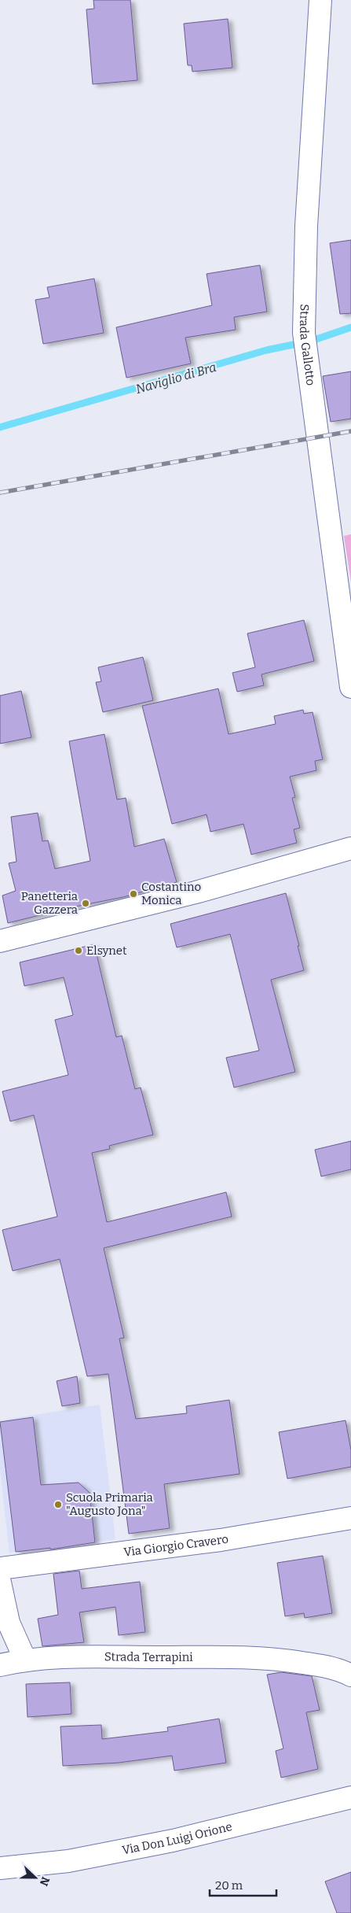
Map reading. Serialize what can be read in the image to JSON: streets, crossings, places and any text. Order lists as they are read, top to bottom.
{
  "streets": {
    "street": [
      "Strada Gallotto",
      "Via Giorgio Cravero",
      "Strada Terrapini",
      "Via Don Luigi Orione"
    ]
  },
  "water": ["Naviglio di Bra"],
  "places": [
    "Costantino Monica",
    "Panetteria Gazzera",
    "Elsynet",
    "Scuola Primaria \"Augusto Jona\""
  ],
  "scale_bar": "20 m",
  "north": "right"
}
